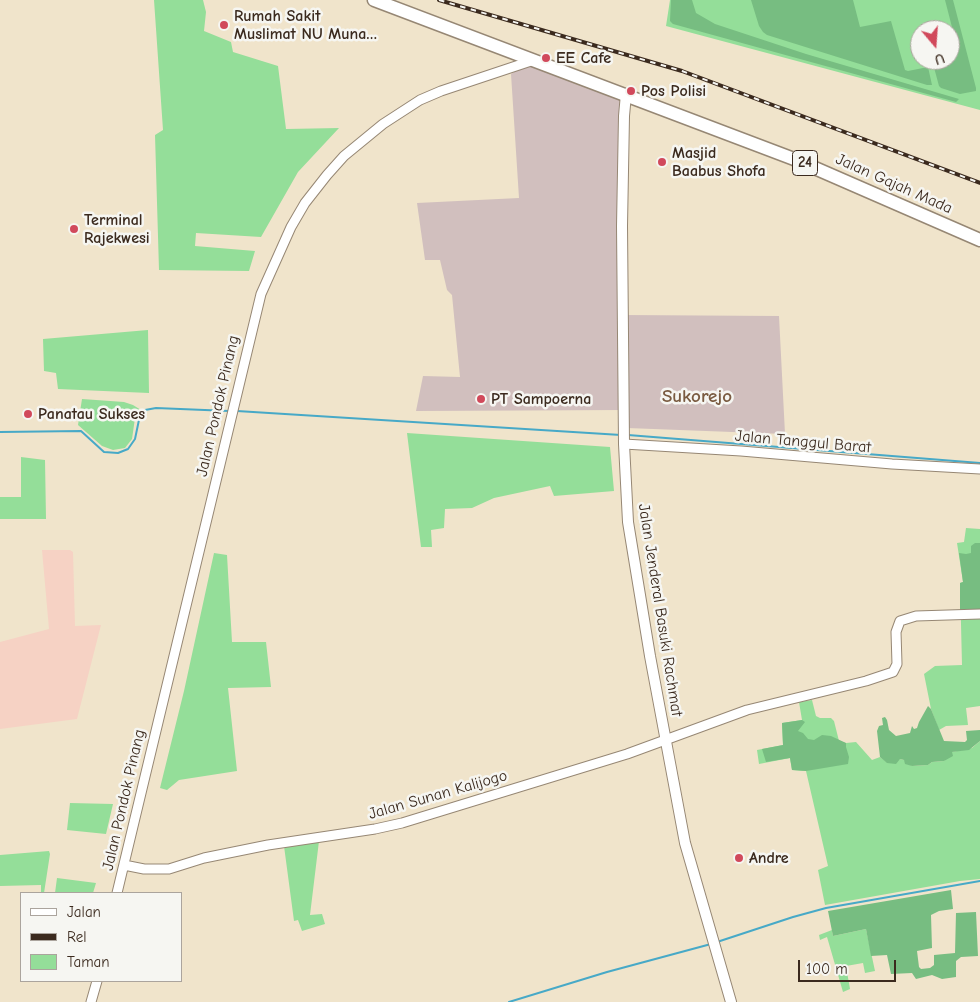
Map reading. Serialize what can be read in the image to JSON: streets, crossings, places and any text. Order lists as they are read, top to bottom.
{
  "streets": {
    "highway": ["24", "Jalan Gajah Mada"],
    "main road": ["Jalan Jenderal Basuki Rachmat"],
    "street": ["Jalan Pondok Pinang", "Jalan Tanggul Barat", "Jalan Sunan Kalijogo"]
  },
  "crossings": [
    ["24", "Jalan Gajah Mada"],
    ["24", "Jalan Pondok Pinang"],
    ["24", "Jalan Jenderal Basuki Rachmat"],
    ["Jalan Gajah Mada", "Jalan Jenderal Basuki Rachmat"],
    ["Jalan Pondok Pinang", "Jalan Sunan Kalijogo"],
    ["Jalan Tanggul Barat", "Jalan Jenderal Basuki Rachmat"],
    ["Jalan Jenderal Basuki Rachmat", "Jalan Sunan Kalijogo"]
  ],
  "districts": ["Sukorejo"],
  "places": [
    "Rumah Sakit Muslimat NU Muna…",
    "EE Cafe",
    "Pos Polisi",
    "Masjid Baabus Shofa",
    "Terminal Rajekwesi",
    "PT Sampoerna",
    "Panatau Sukses",
    "Andre"
  ],
  "legend": ["Jalan", "Rel", "Taman"],
  "scale_bar": "100 m",
  "north": "bottom"
}
